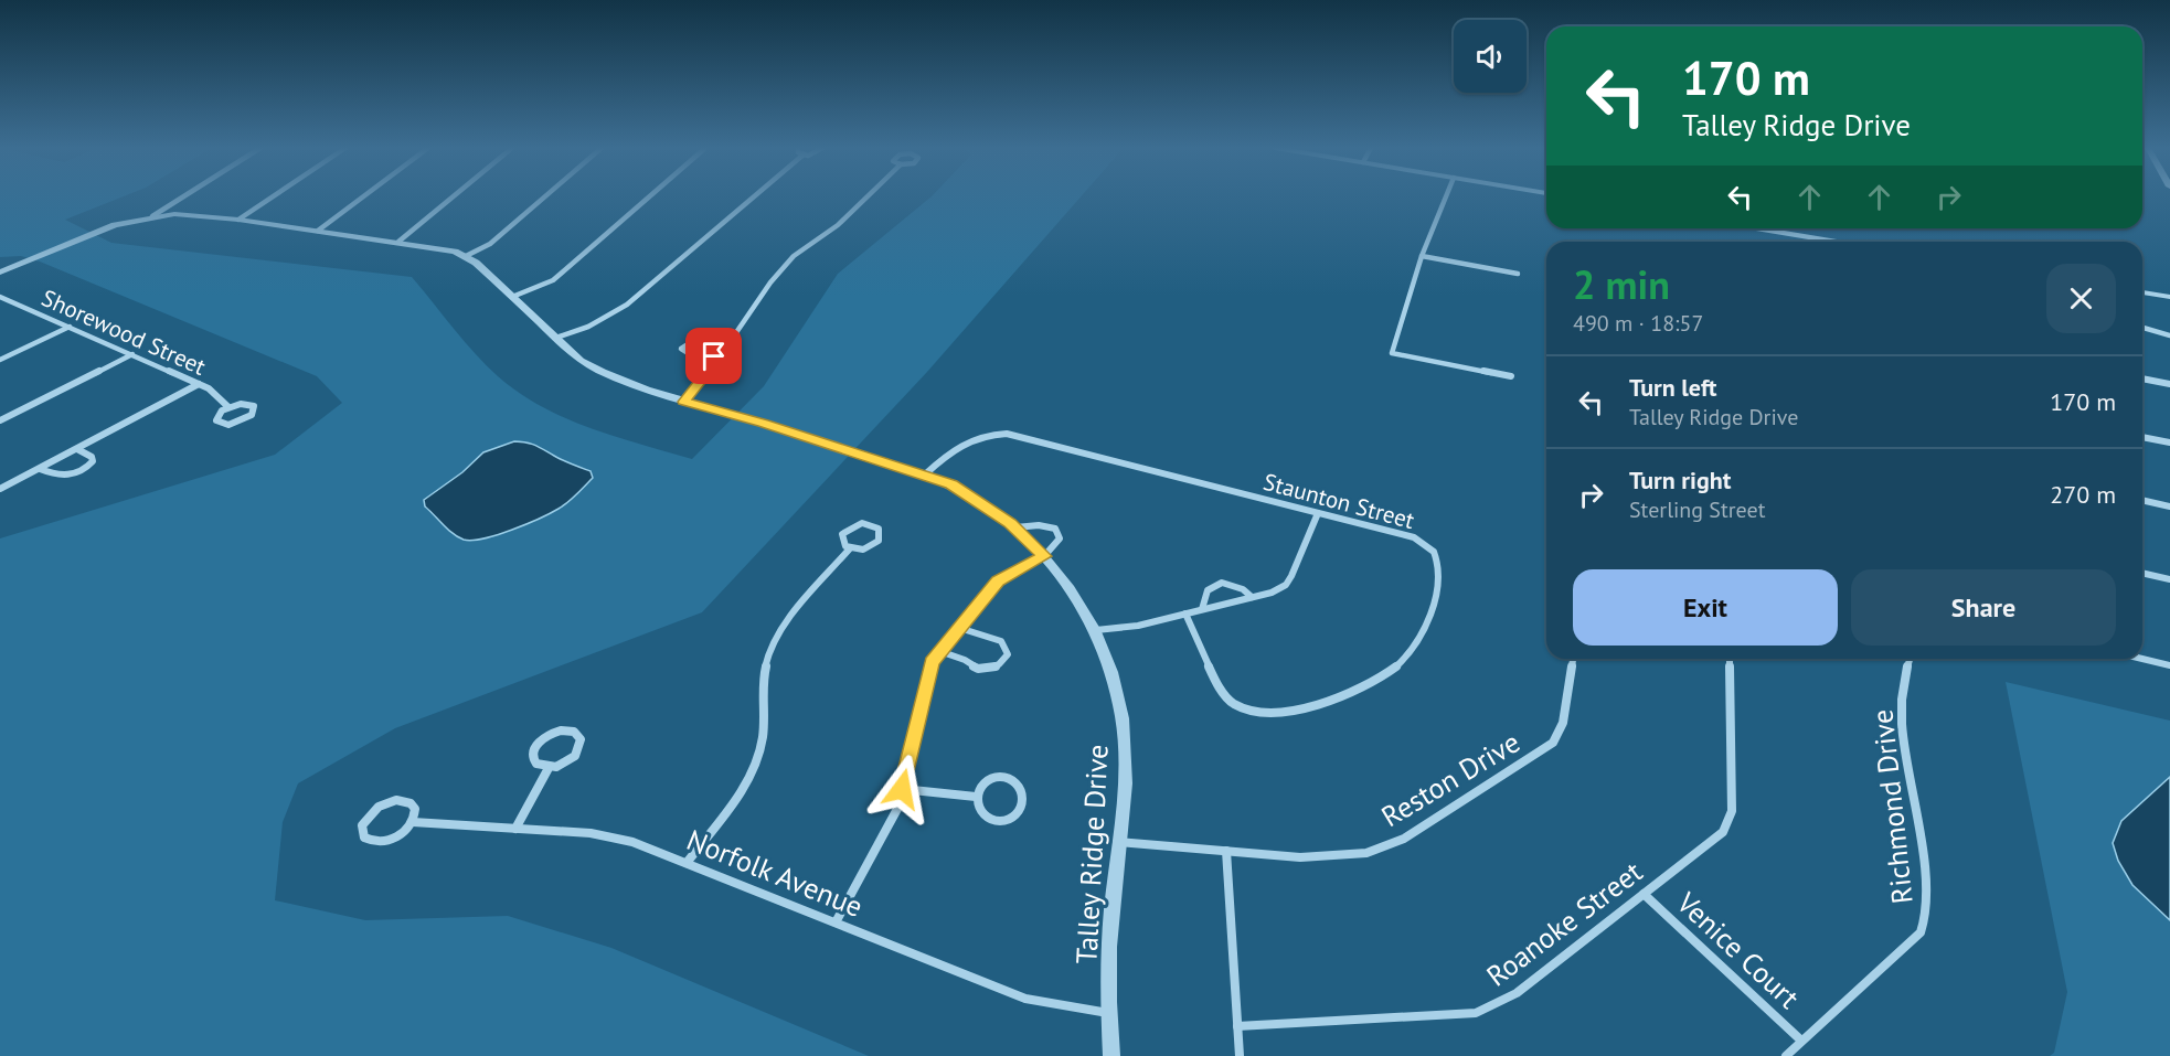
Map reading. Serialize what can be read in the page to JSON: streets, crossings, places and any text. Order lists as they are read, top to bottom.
{
  "streets": {
    "street": [
      "Shorewood Street",
      "Staunton Street",
      "Reston Drive",
      "Richmond Drive",
      "Talley Ridge Drive",
      "Norfolk Avenue",
      "Roanoke Street",
      "Venice Court"
    ]
  },
  "crossings": [
    ["Staunton Street", "Talley Ridge Drive"],
    ["Reston Drive", "Talley Ridge Drive"],
    ["Richmond Drive", "Venice Court"],
    ["Talley Ridge Drive", "Norfolk Avenue"],
    ["Roanoke Street", "Venice Court"]
  ],
  "page": {
    "turn": ["170 m", "Talley Ridge Drive"],
    "heading": ["2 min", "490 m · 18:57"],
    "list": [
      {
        "name": "Turn left",
        "note": "Talley Ridge Drive",
        "value": "170 m"
      },
      {
        "name": "Turn right",
        "note": "Sterling Street",
        "value": "270 m"
      }
    ],
    "buttons": ["Exit", "Share"]
  }
}
